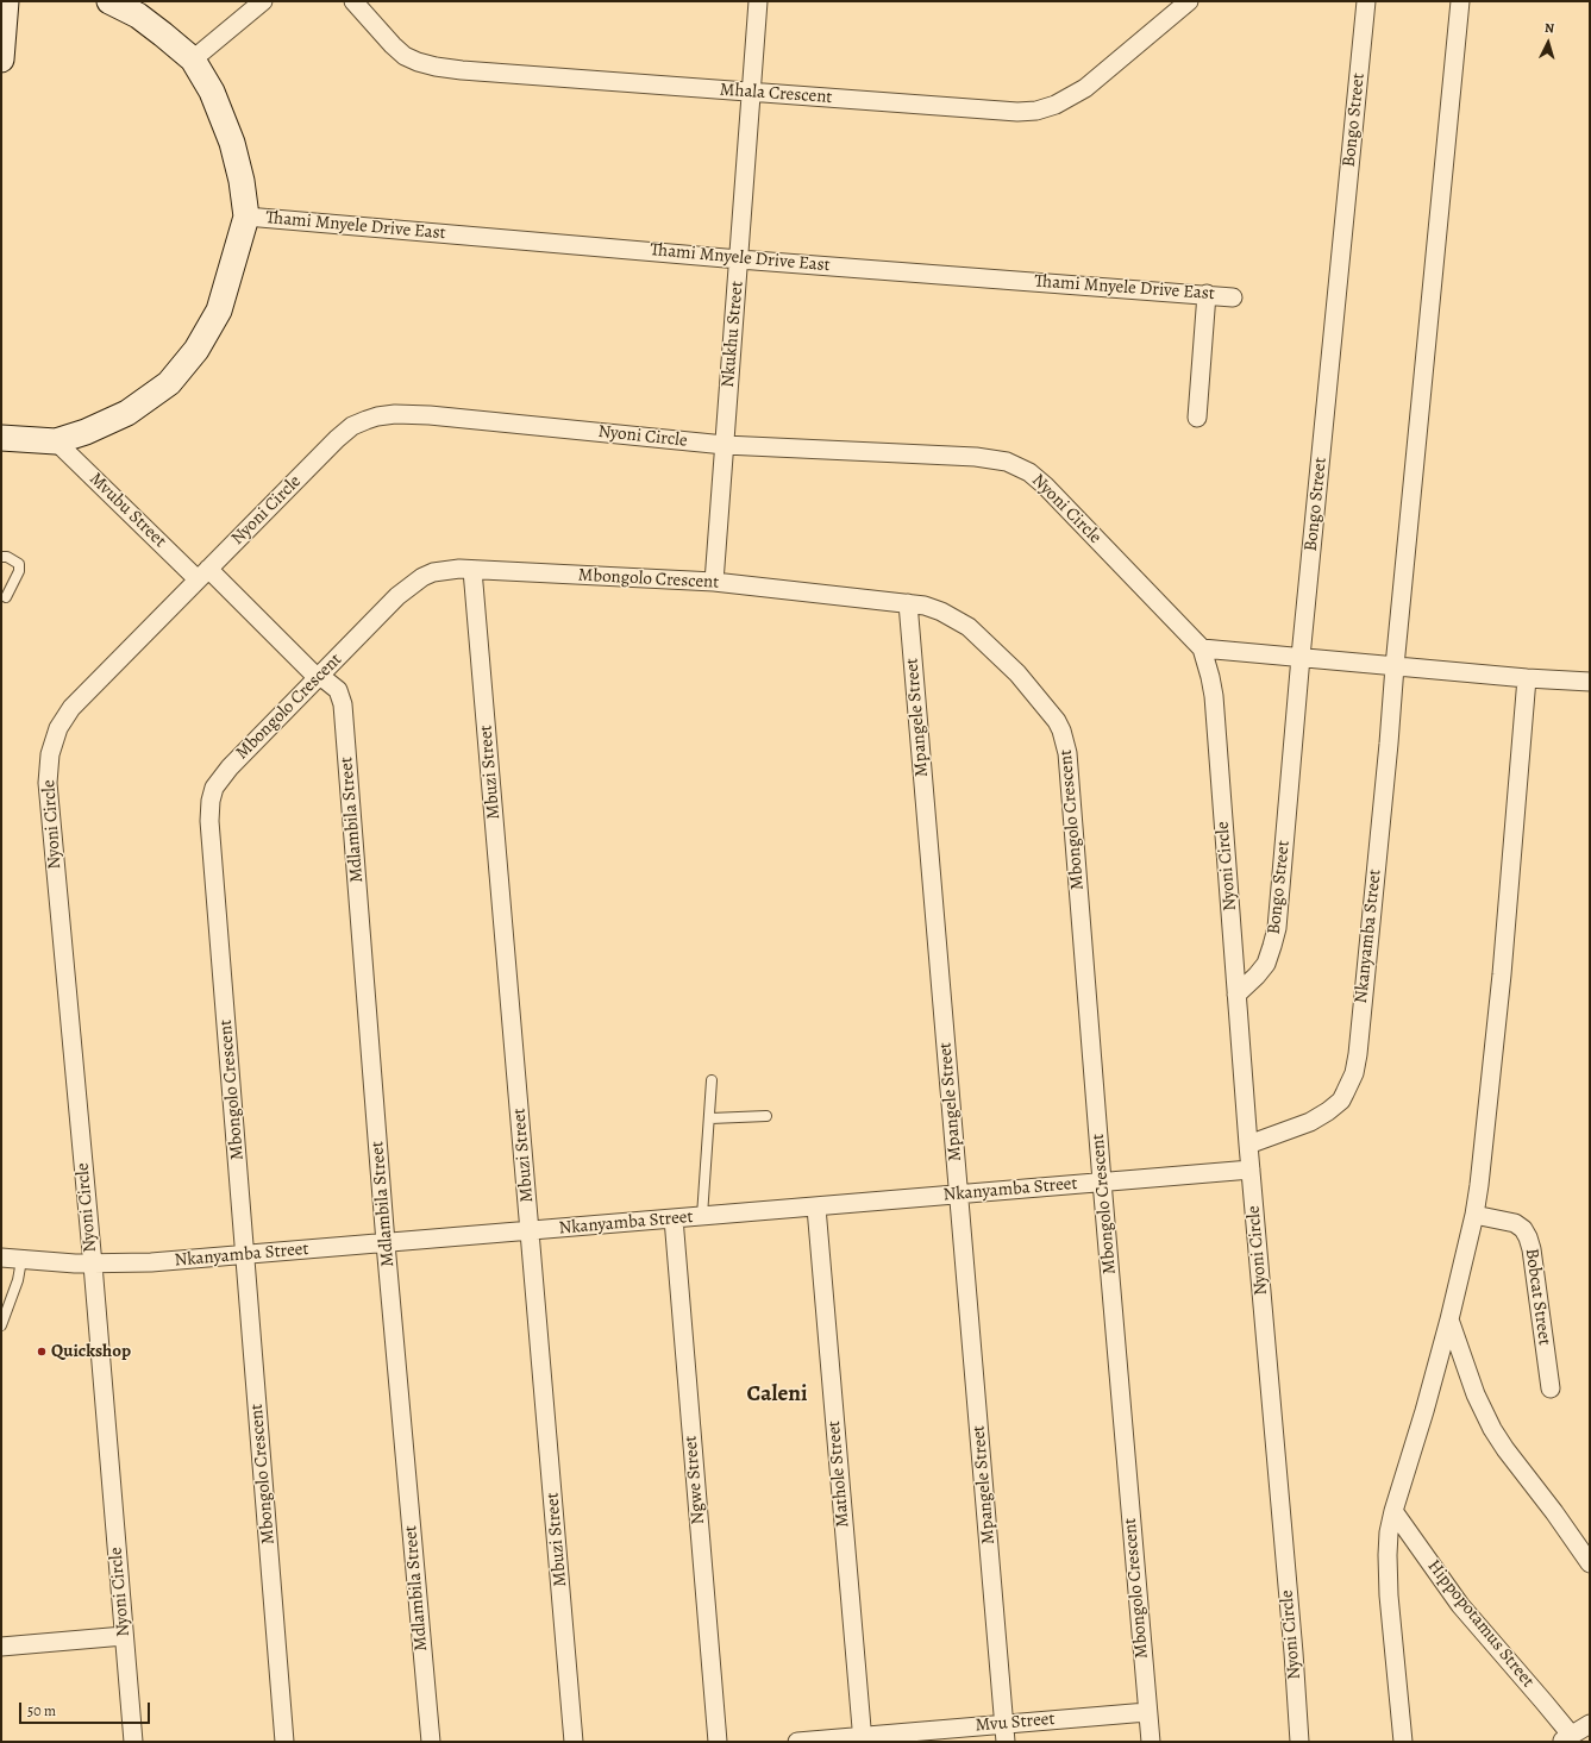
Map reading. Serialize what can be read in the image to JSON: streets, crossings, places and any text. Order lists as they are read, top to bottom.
{
  "streets": {
    "street": [
      "Mhala Crescent",
      "Bongo Street",
      "Thami Mnyele Drive East",
      "Nkukhu Street",
      "Nyoni Circle",
      "Mvubu Street",
      "Mbongolo Crescent",
      "Mpangele Street",
      "Mbuzi Street",
      "Mdlambila Street",
      "Nkanyamba Street",
      "Bobcat Street",
      "Mathole Street",
      "Ngwe Street",
      "Hippopotamus Street",
      "Mvu Street"
    ]
  },
  "crossings": [
    ["Mhala Crescent", "Nkukhu Street"],
    ["Bongo Street", "Nyoni Circle"],
    ["Thami Mnyele Drive East", "Nkukhu Street"],
    ["Nkukhu Street", "Nyoni Circle"],
    ["Nkukhu Street", "Mbongolo Crescent"],
    ["Nyoni Circle", "Mvubu Street"],
    ["Nyoni Circle", "Nkanyamba Street"],
    ["Mvubu Street", "Mbongolo Crescent"],
    ["Mbongolo Crescent", "Mpangele Street"],
    ["Mbongolo Crescent", "Mbuzi Street"],
    ["Mbongolo Crescent", "Nkanyamba Street"],
    ["Mbongolo Crescent", "Mvu Street"],
    ["Mpangele Street", "Nkanyamba Street"],
    ["Mpangele Street", "Mvu Street"],
    ["Mbuzi Street", "Nkanyamba Street"],
    ["Mdlambila Street", "Nkanyamba Street"],
    ["Nkanyamba Street", "Mathole Street"],
    ["Nkanyamba Street", "Ngwe Street"],
    ["Mathole Street", "Mvu Street"]
  ],
  "districts": ["Caleni"],
  "places": ["Quickshop"],
  "scale_bar": "50 m",
  "north": "top"
}
